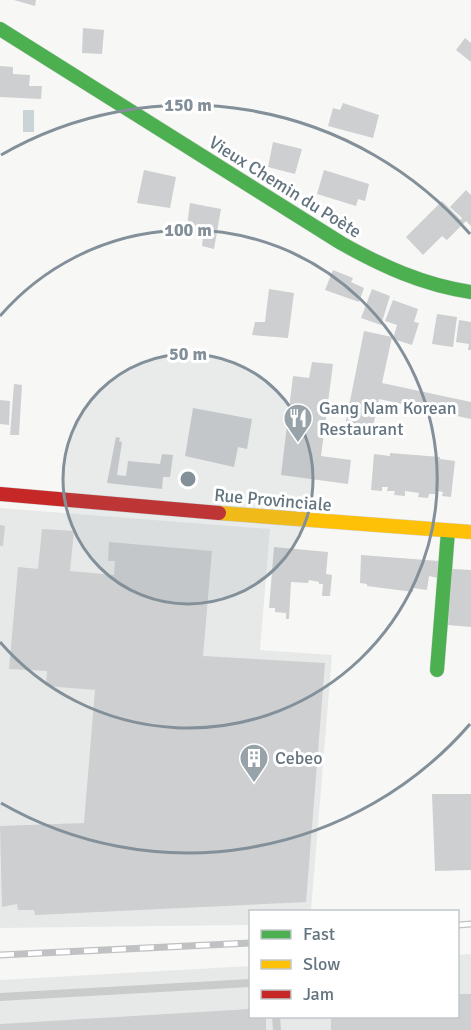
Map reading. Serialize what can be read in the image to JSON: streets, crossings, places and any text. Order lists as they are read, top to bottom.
{
  "streets": {
    "street": ["Vieux Chemin du Poète", "Rue Provinciale"]
  },
  "places": {
    "restaurant": ["Gang Nam Korean Restaurant"],
    "building": ["Cebeo"]
  },
  "legend": ["Fast", "Slow", "Jam"],
  "rings": ["150 m", "100 m", "50 m"]
}
